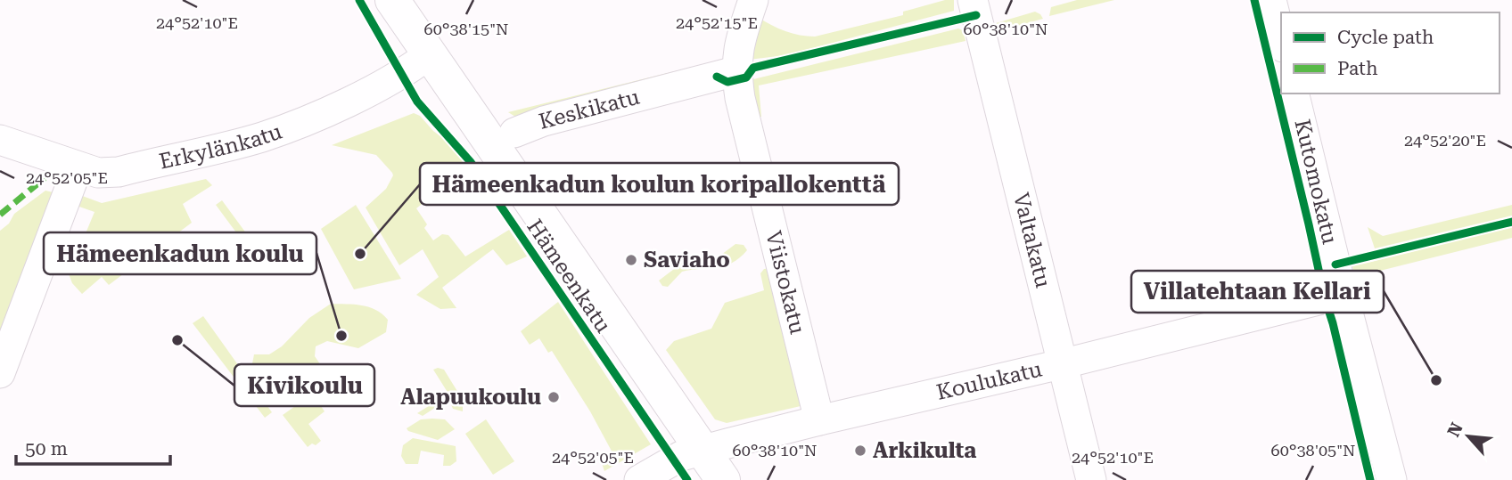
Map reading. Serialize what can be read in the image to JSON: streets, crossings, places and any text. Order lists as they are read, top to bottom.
{
  "streets": {
    "main road": ["Hämeenkatu"],
    "street": [
      "Keskikatu",
      "Erkylänkatu",
      "Kutomokatu",
      "Valtakatu",
      "Viistokatu",
      "Koulukatu"
    ]
  },
  "crossings": [
    ["Keskikatu", "Viistokatu"],
    ["Erkylänkatu", "Hämeenkatu"],
    ["Kutomokatu", "Koulukatu"],
    ["Valtakatu", "Koulukatu"],
    ["Hämeenkatu", "Koulukatu"],
    ["Viistokatu", "Koulukatu"]
  ],
  "places": [
    "Hämeenkadun koulun koripallokenttä",
    "Saviaho",
    "Hämeenkadun koulu",
    "Kivikoulu",
    "Villatehtaan Kellari",
    "Alapuukoulu",
    "Arkikulta"
  ],
  "legend": ["Cycle path", "Path"],
  "scale_bar": "50 m",
  "north": "top left",
  "coordinates": [
    "24°52'10\"E",
    "24°52'15\"E",
    "60°38'15\"N",
    "60°38'10\"N",
    "24°52'20\"E",
    "24°52'05\"E",
    "60°38'05\"N"
  ]
}
